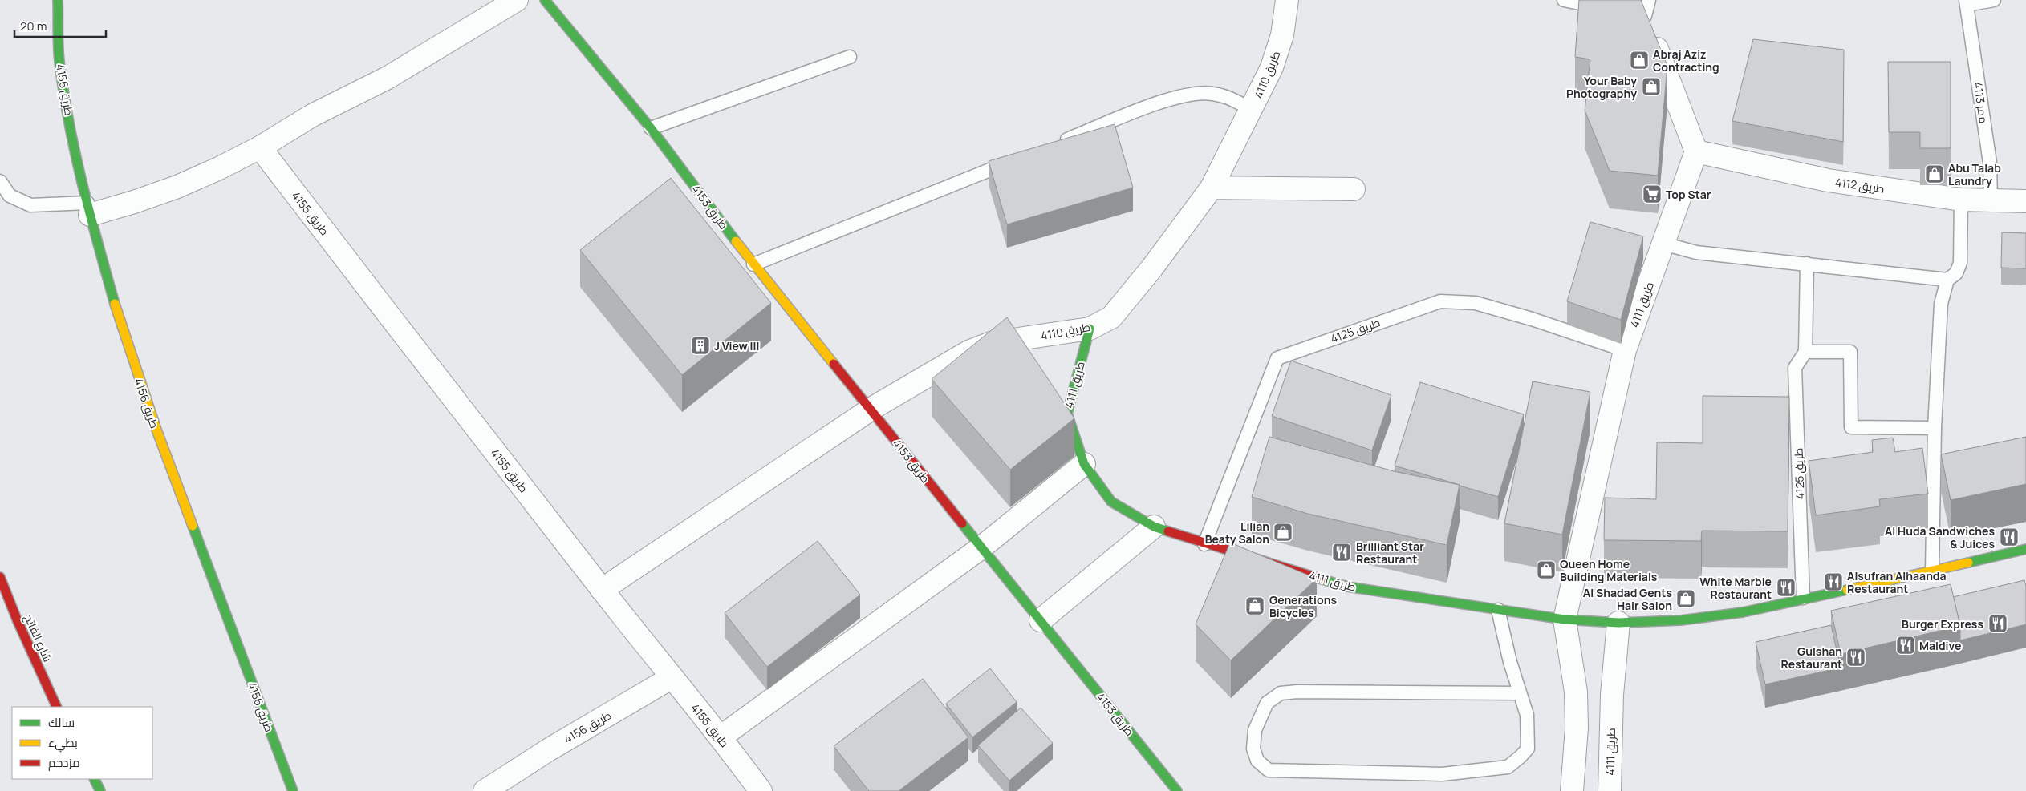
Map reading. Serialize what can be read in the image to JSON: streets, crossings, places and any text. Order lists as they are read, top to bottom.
{
  "streets": {
    "street": [
      "طريق 4110",
      "طريق 4156",
      "طريق 4112",
      "طريق 4153",
      "طريق 4155",
      "طريق 4111",
      "شارع الفاتح"
    ],
    "lane": ["ممر 4113", "طريق 4125"]
  },
  "crossings": [
    ["طريق 4110", "طريق 4153"],
    ["طريق 4110", "طريق 4155"],
    ["طريق 4110", "طريق 4111"],
    ["طريق 4156", "طريق 4155"],
    ["ممر 4113", "طريق 4112"],
    ["طريق 4112", "طريق 4111"],
    ["طريق 4111", "طريق 4125"]
  ],
  "places": {
    "shop": [
      "Abraj Aziz Contracting",
      "Your Baby Photography",
      "Abu Talab Laundry",
      "Lilian Beaty Salon",
      "Queen Home Building Materials",
      "Al Shadad Gents Hair Salon",
      "Generations Bicycles"
    ],
    "supermarket": ["Top Star"],
    "building": ["J View III"],
    "restaurant": [
      "Al Huda Sandwiches & Juices",
      "Brilliant Star Restaurant",
      "Alsufran Alhaanda Restaurant",
      "White Marble Restaurant",
      "Burger Express",
      "Maldive",
      "Gulshan Restaurant"
    ]
  },
  "legend": ["سالك", "بطيء", "مزدحم"],
  "scale_bar": "20 m"
}
